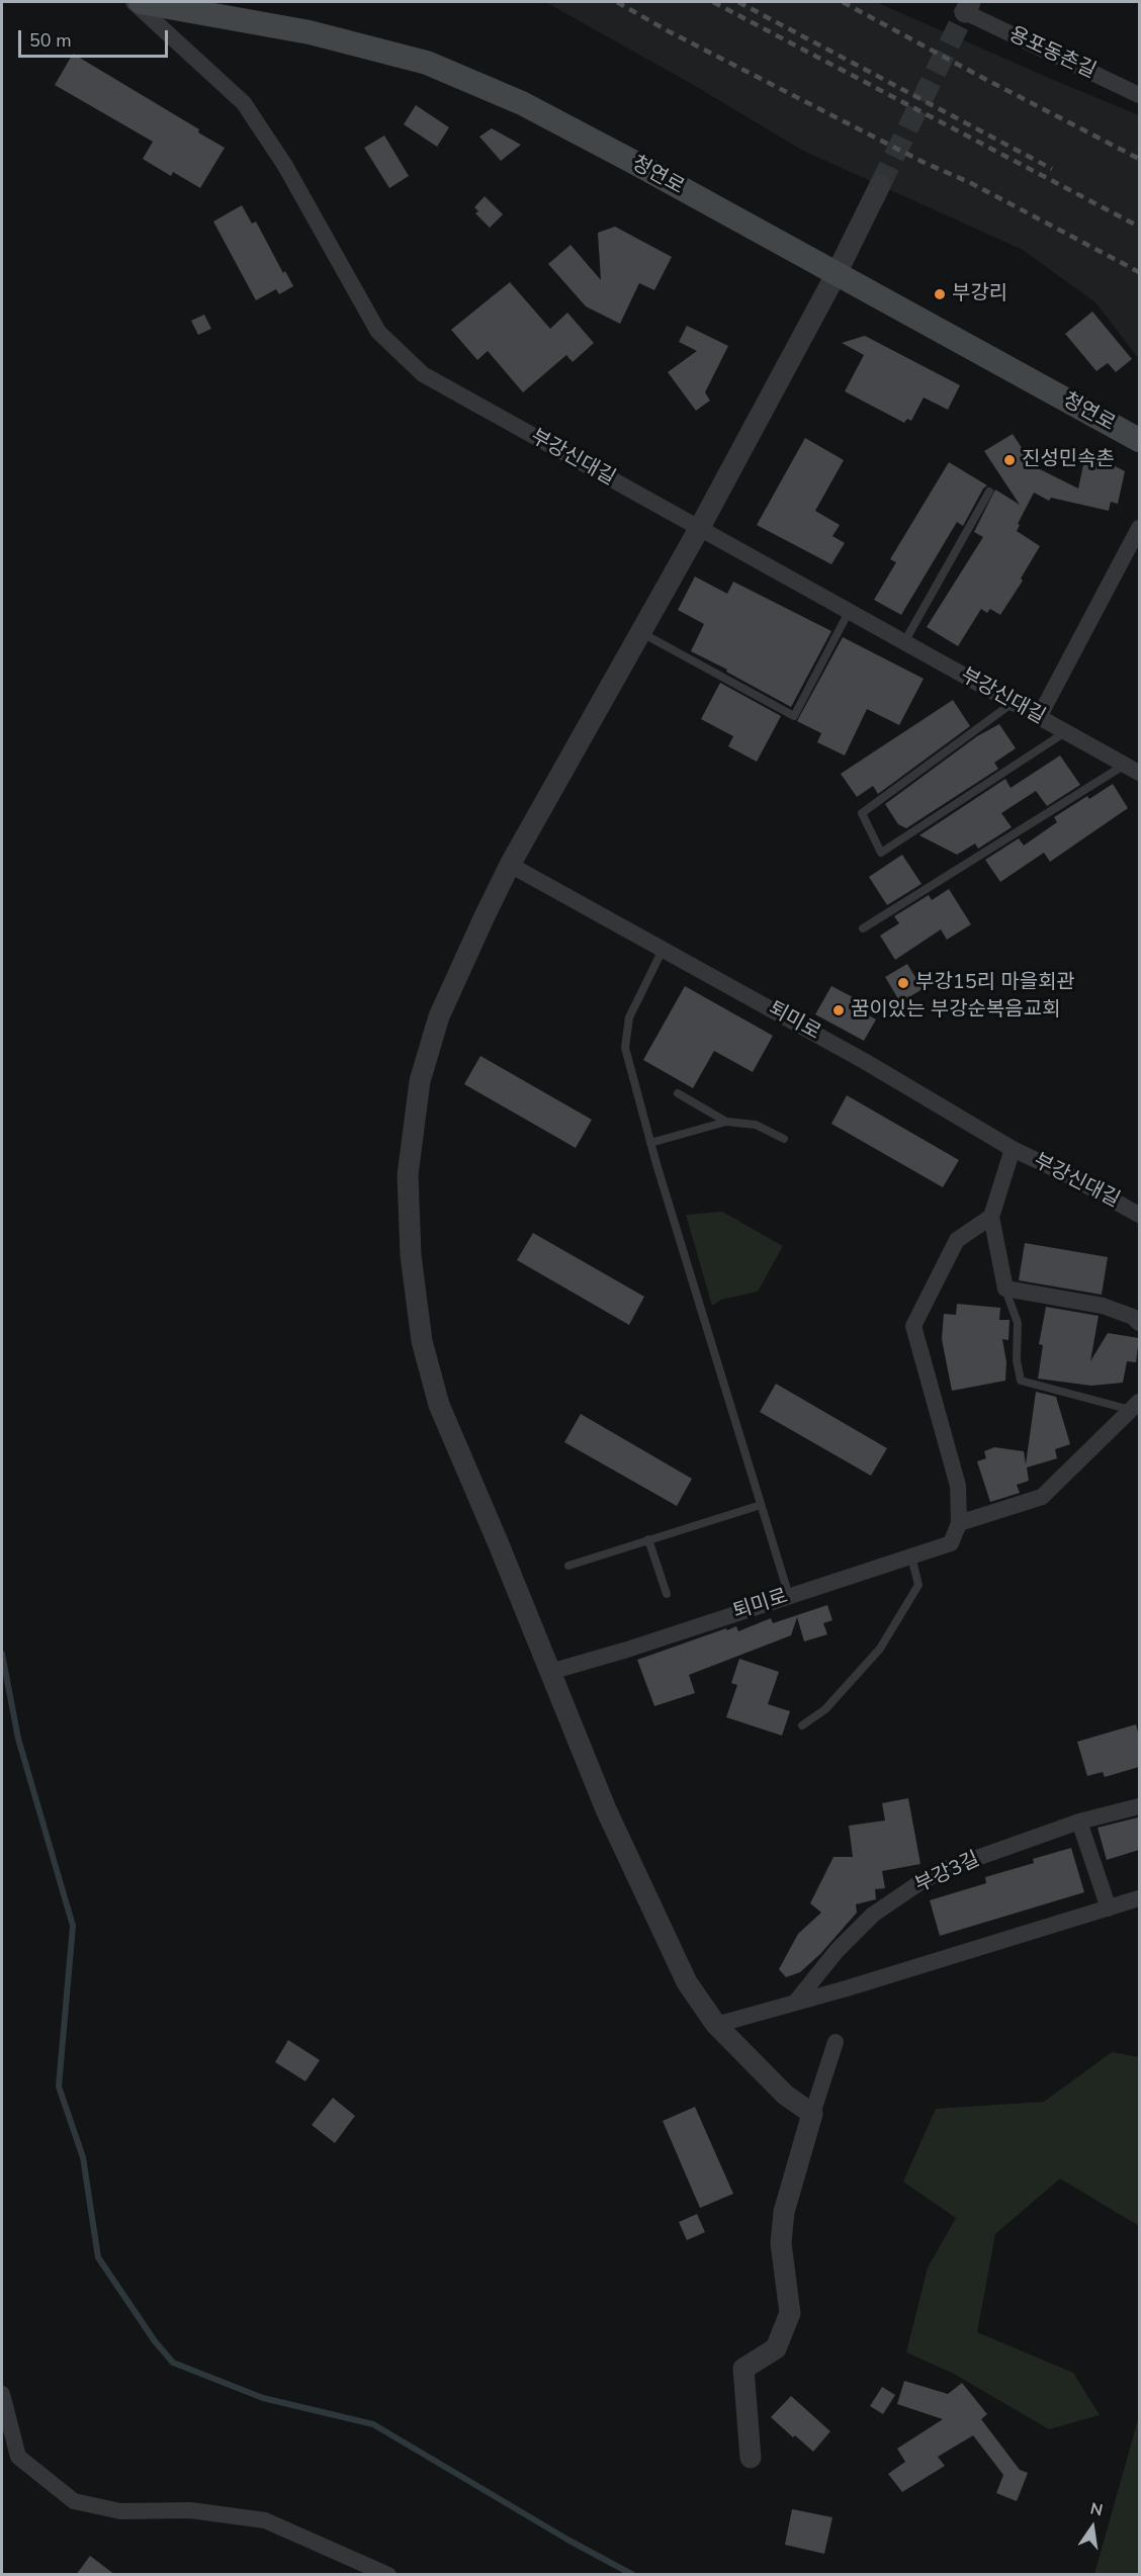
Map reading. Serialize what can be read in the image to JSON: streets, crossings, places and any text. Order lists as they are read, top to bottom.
{
  "streets": {
    "main road": ["청연로"],
    "street": [
      "용포동촌길",
      "부강신대길",
      "퇴미로",
      "부강3길"
    ]
  },
  "crossings": [
    ["부강신대길", "퇴미로"]
  ],
  "places": [
    "부강리",
    "진성민속촌",
    "부강15리 마을회관",
    "꿈이있는 부강순복음교회"
  ],
  "scale_bar": "50 m",
  "north": "top"
}
